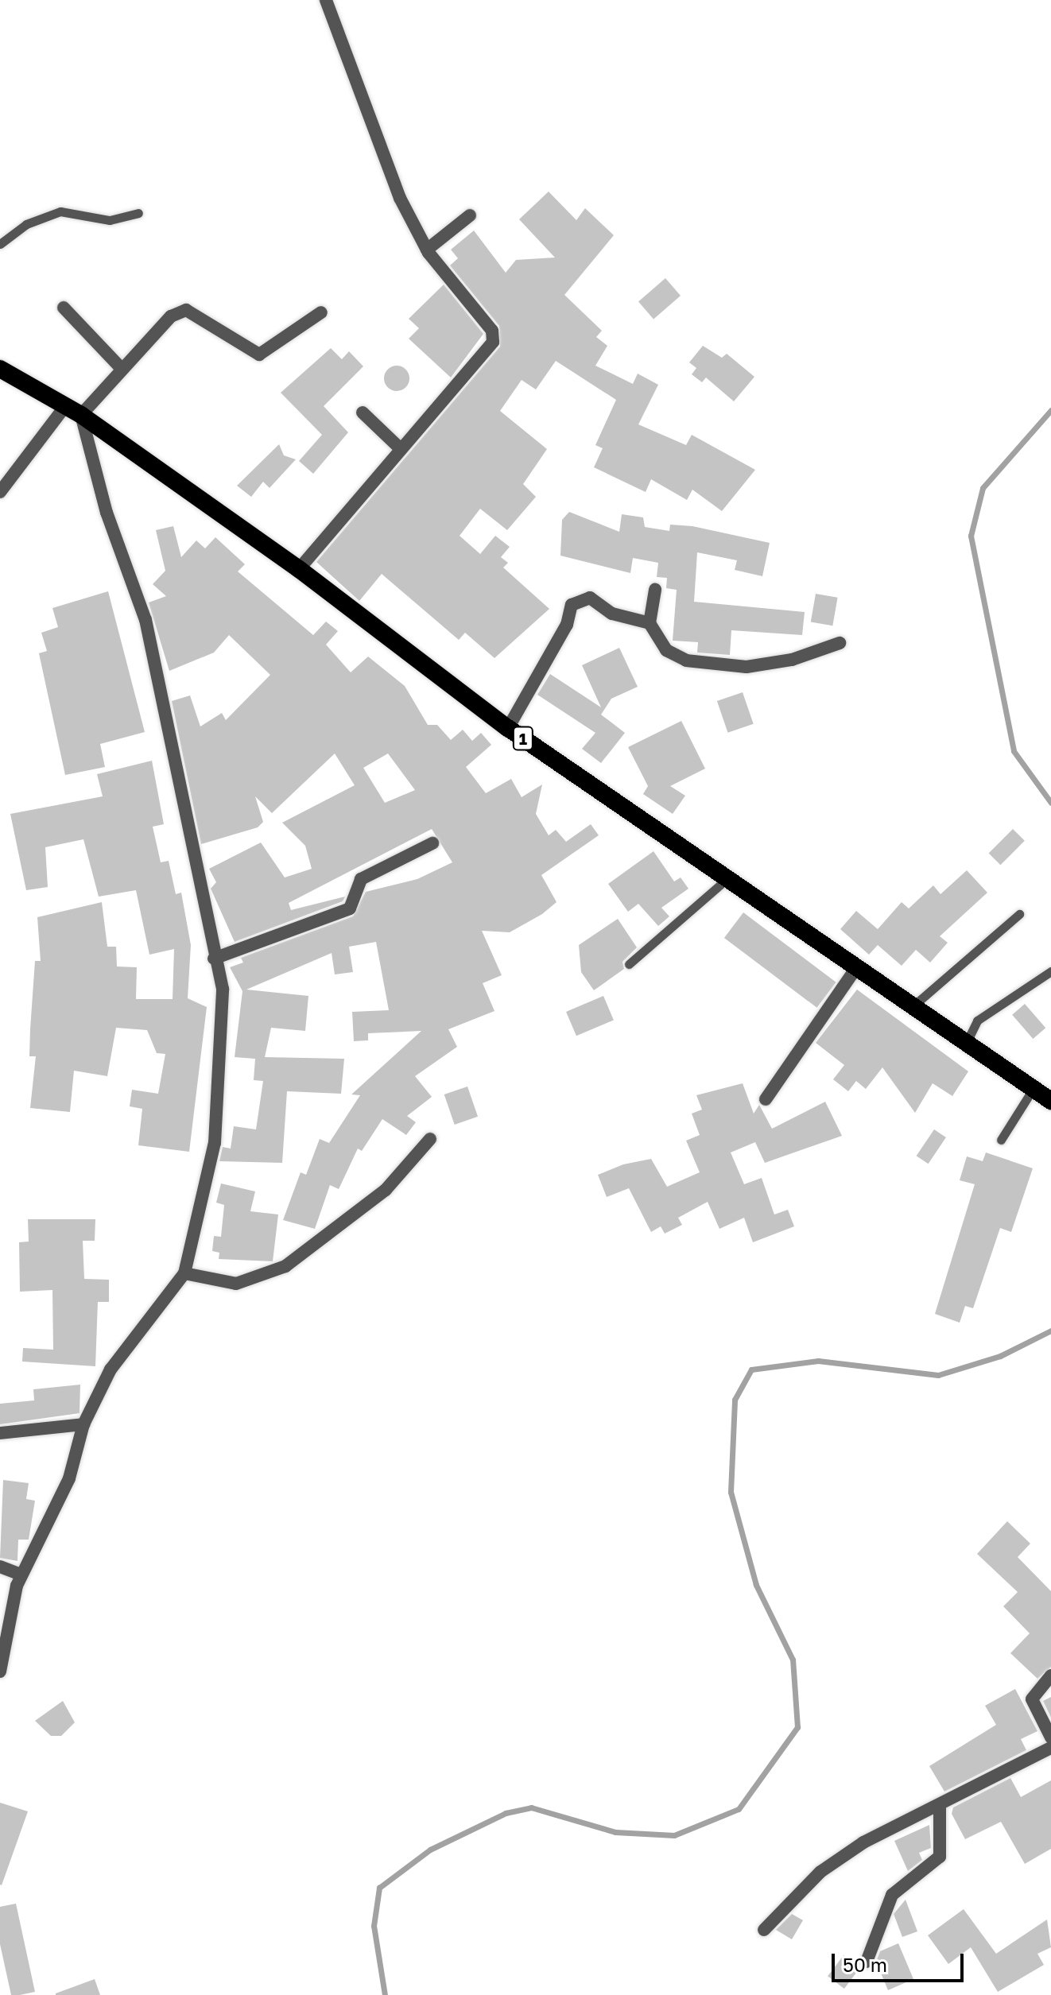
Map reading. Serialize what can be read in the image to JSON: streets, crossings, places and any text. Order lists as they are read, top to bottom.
{
  "streets": {
    "highway": ["1"]
  },
  "scale_bar": "50 m"
}
